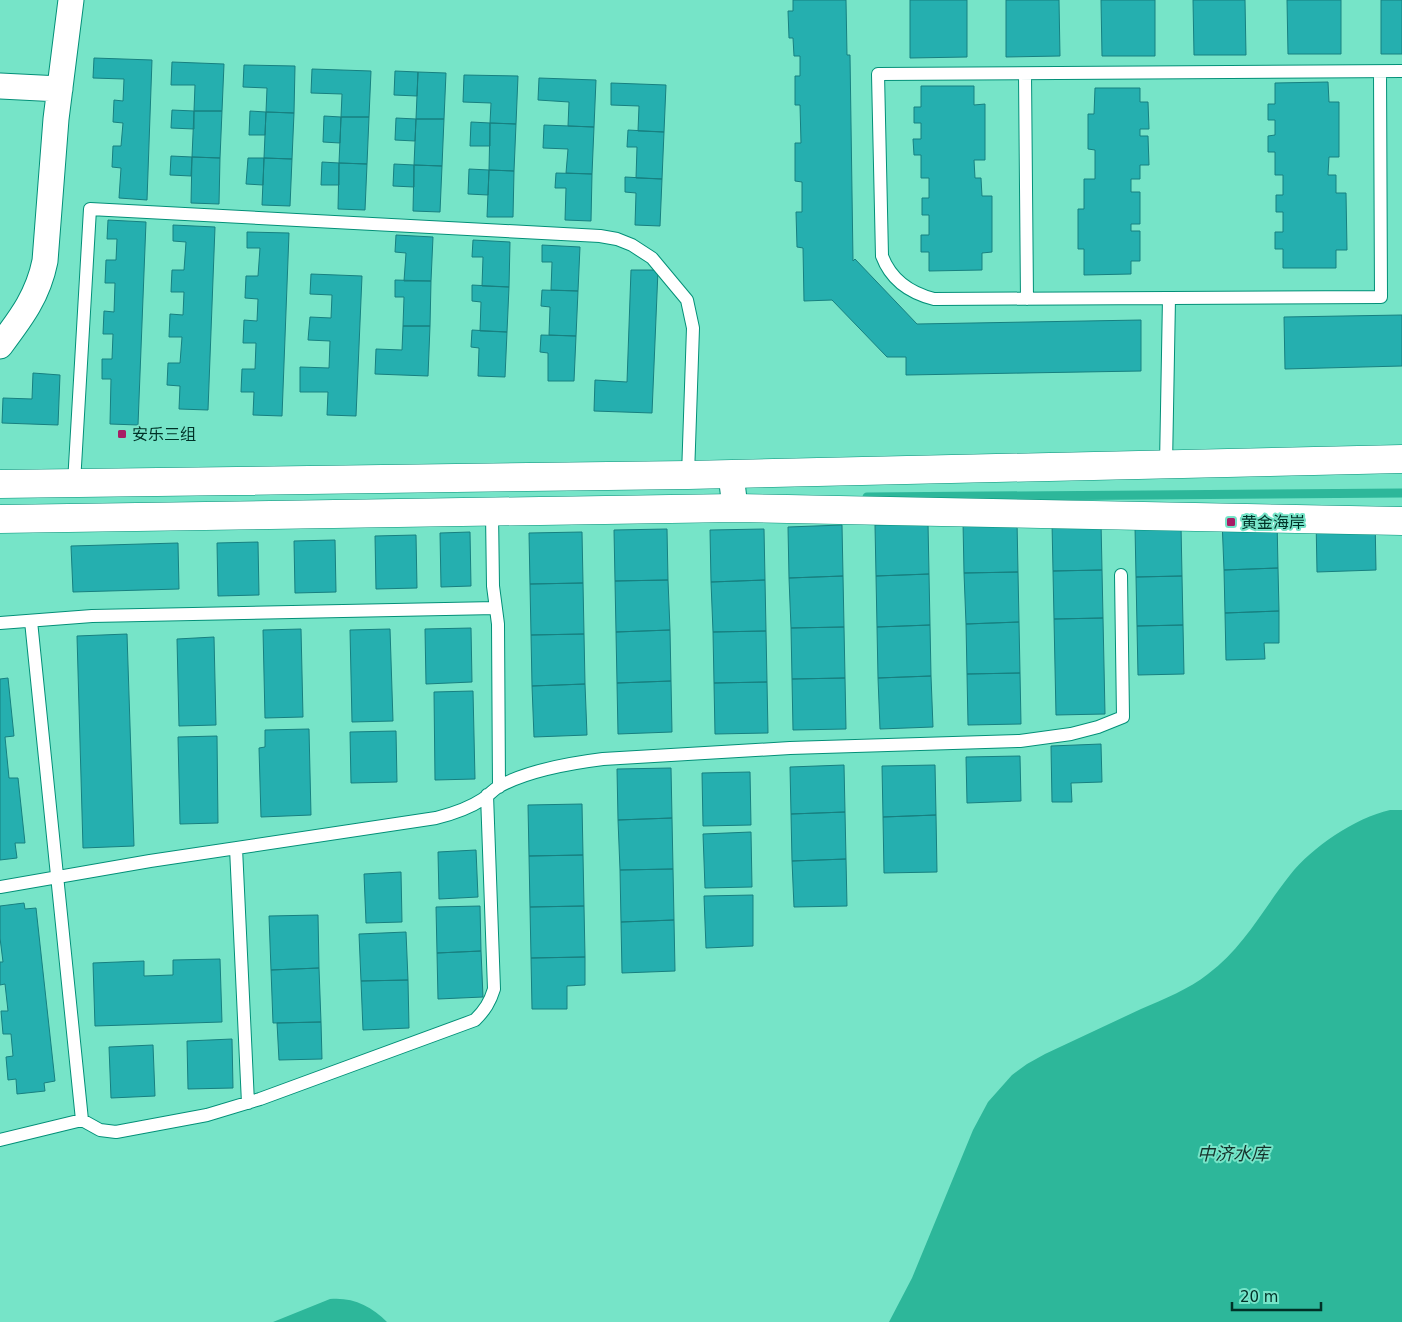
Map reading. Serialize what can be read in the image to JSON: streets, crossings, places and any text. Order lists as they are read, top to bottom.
{
  "water": ["中济水库"],
  "places": {
    "transit": ["安乐三组", "黄金海岸"]
  },
  "scale_bar": "20 m"
}
